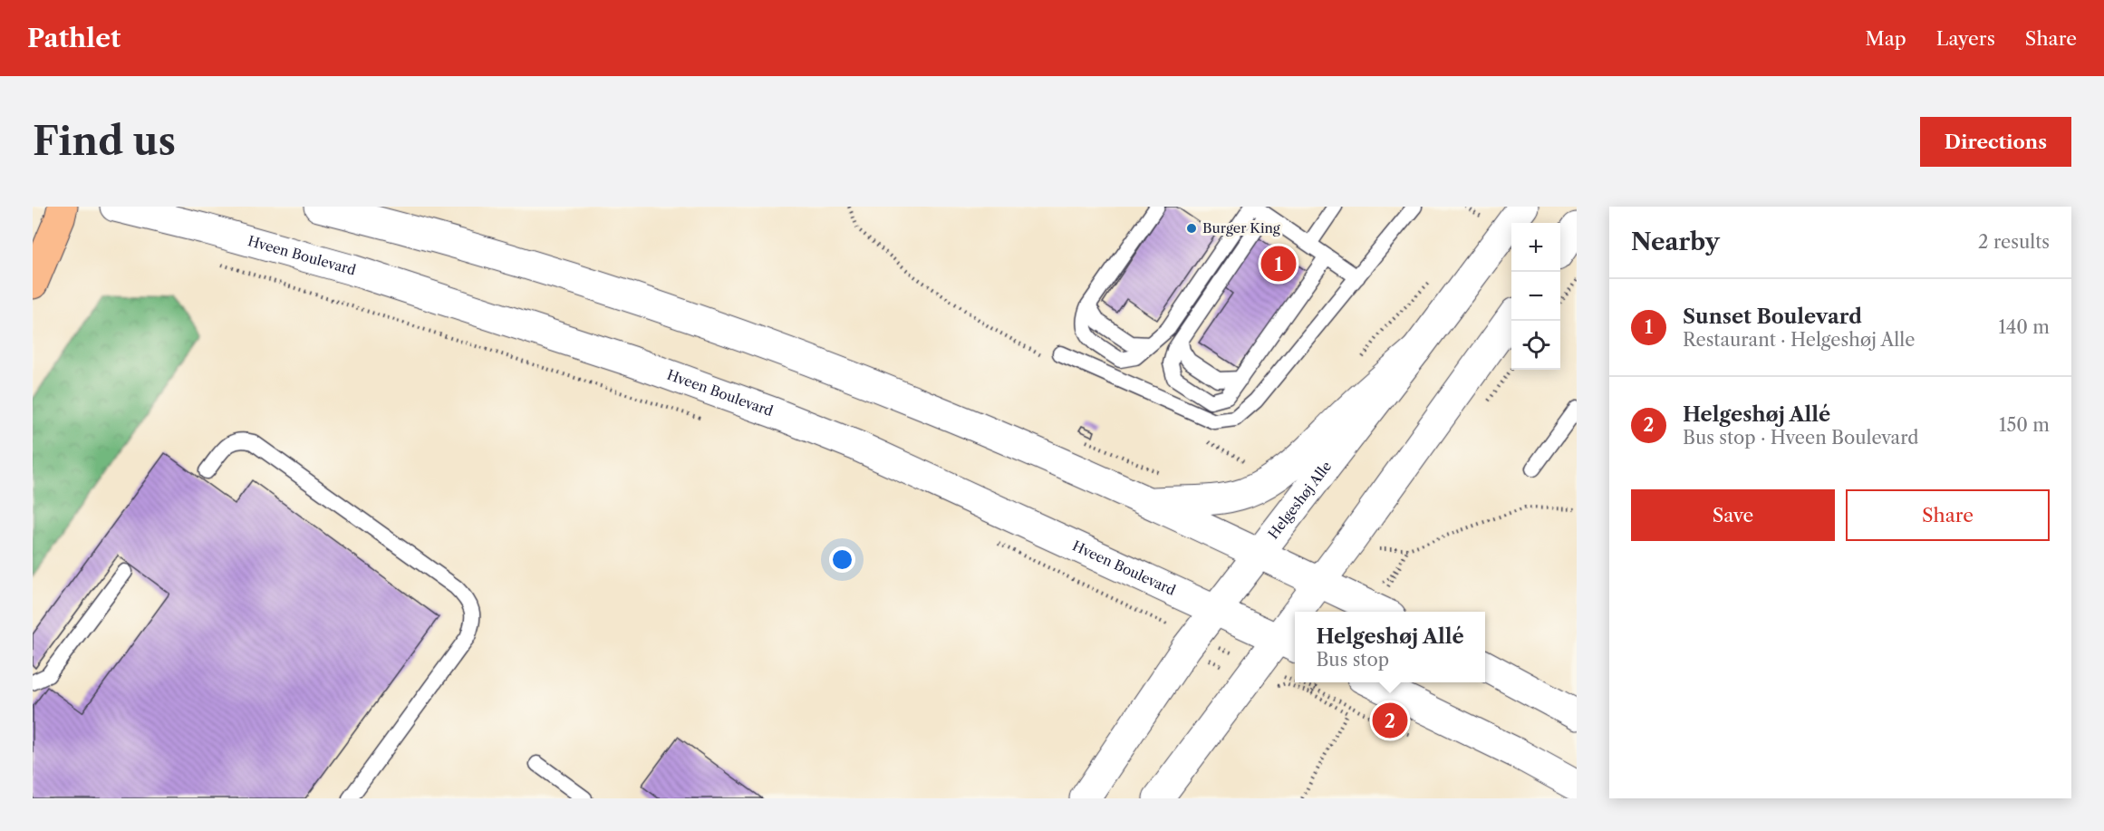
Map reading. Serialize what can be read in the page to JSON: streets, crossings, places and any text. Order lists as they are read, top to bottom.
{
  "streets": {
    "street": ["Hveen Boulevard", "Helgeshøj Alle"]
  },
  "crossings": [
    ["Hveen Boulevard", "Helgeshøj Alle"]
  ],
  "places": ["Burger King"],
  "page": {
    "header": "Pathlet",
    "nav": ["Map", "Layers", "Share"],
    "buttons": [
      "Directions",
      ["Save", "Share"]
    ],
    "title": "Find us",
    "heading": ["Nearby", "2 results"],
    "map_buttons": ["+", "−"],
    "pins": ["1", "2"],
    "list": [
      {
        "mark": "1",
        "name": "Sunset Boulevard",
        "note": "Restaurant · Helgeshøj Alle",
        "value": "140 m"
      },
      {
        "mark": "2",
        "name": "Helgeshøj Allé",
        "note": "Bus stop · Hveen Boulevard",
        "value": "150 m"
      }
    ],
    "popup": ["Helgeshøj Allé", "Bus stop"]
  }
}
